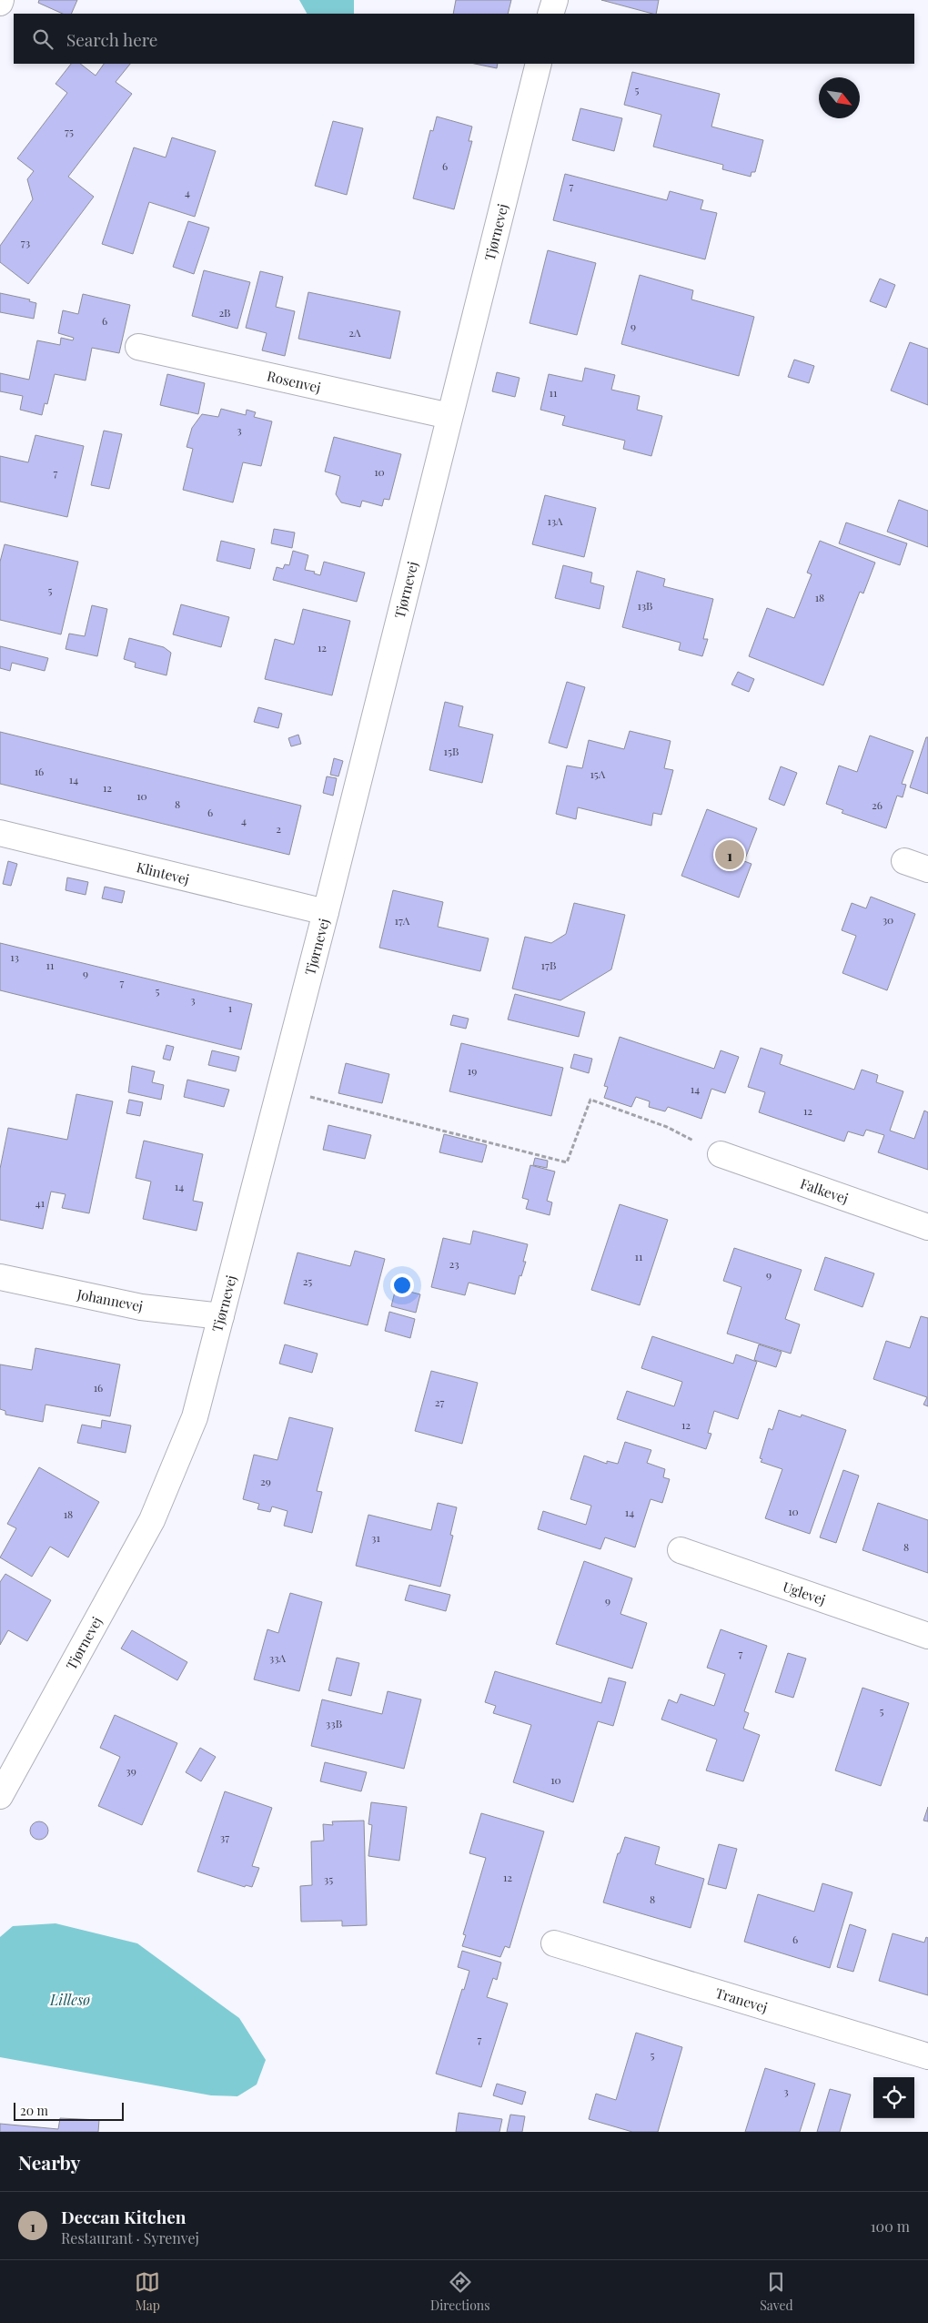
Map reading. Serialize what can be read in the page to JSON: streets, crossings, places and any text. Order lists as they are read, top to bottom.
{
  "streets": {
    "street": [
      "Tjørnevej",
      "Rosenvej",
      "Klintevej",
      "Falkevej",
      "Johannevej",
      "Uglevej",
      "Tranevej"
    ]
  },
  "crossings": [
    ["Tjørnevej", "Rosenvej"],
    ["Tjørnevej", "Klintevej"],
    ["Tjørnevej", "Johannevej"]
  ],
  "water": ["Lillesø"],
  "house_numbers": [
    "5",
    "75",
    "6",
    "7",
    "4",
    "73",
    "2B",
    "6",
    "9",
    "2A",
    "11",
    "3",
    "10",
    "7",
    "13A",
    "5",
    "18",
    "13B",
    "12",
    "15B",
    "16",
    "15A",
    "14",
    "12",
    "10",
    "8",
    "26",
    "6",
    "4",
    "2",
    "30",
    "17A",
    "13",
    "11",
    "17B",
    "9",
    "7",
    "5",
    "3",
    "1",
    "19",
    "14",
    "12",
    "14",
    "41",
    "11",
    "23",
    "9",
    "25",
    "16",
    "27",
    "12",
    "29",
    "10",
    "14",
    "18",
    "31",
    "8",
    "9",
    "7",
    "33A",
    "5",
    "33B",
    "39",
    "10",
    "37",
    "12",
    "35",
    "8",
    "6",
    "7",
    "5",
    "3"
  ],
  "scale_bar": "20 m",
  "north": "bottom right",
  "page": {
    "search": "Search here",
    "pins": "1",
    "scale": "20 m",
    "heading": "Nearby",
    "list": [
      {
        "mark": "1",
        "name": "Deccan Kitchen",
        "note": "Restaurant · Syrenvej",
        "value": "100 m"
      }
    ],
    "nav": ["Map", "Directions", "Saved"]
  }
}
